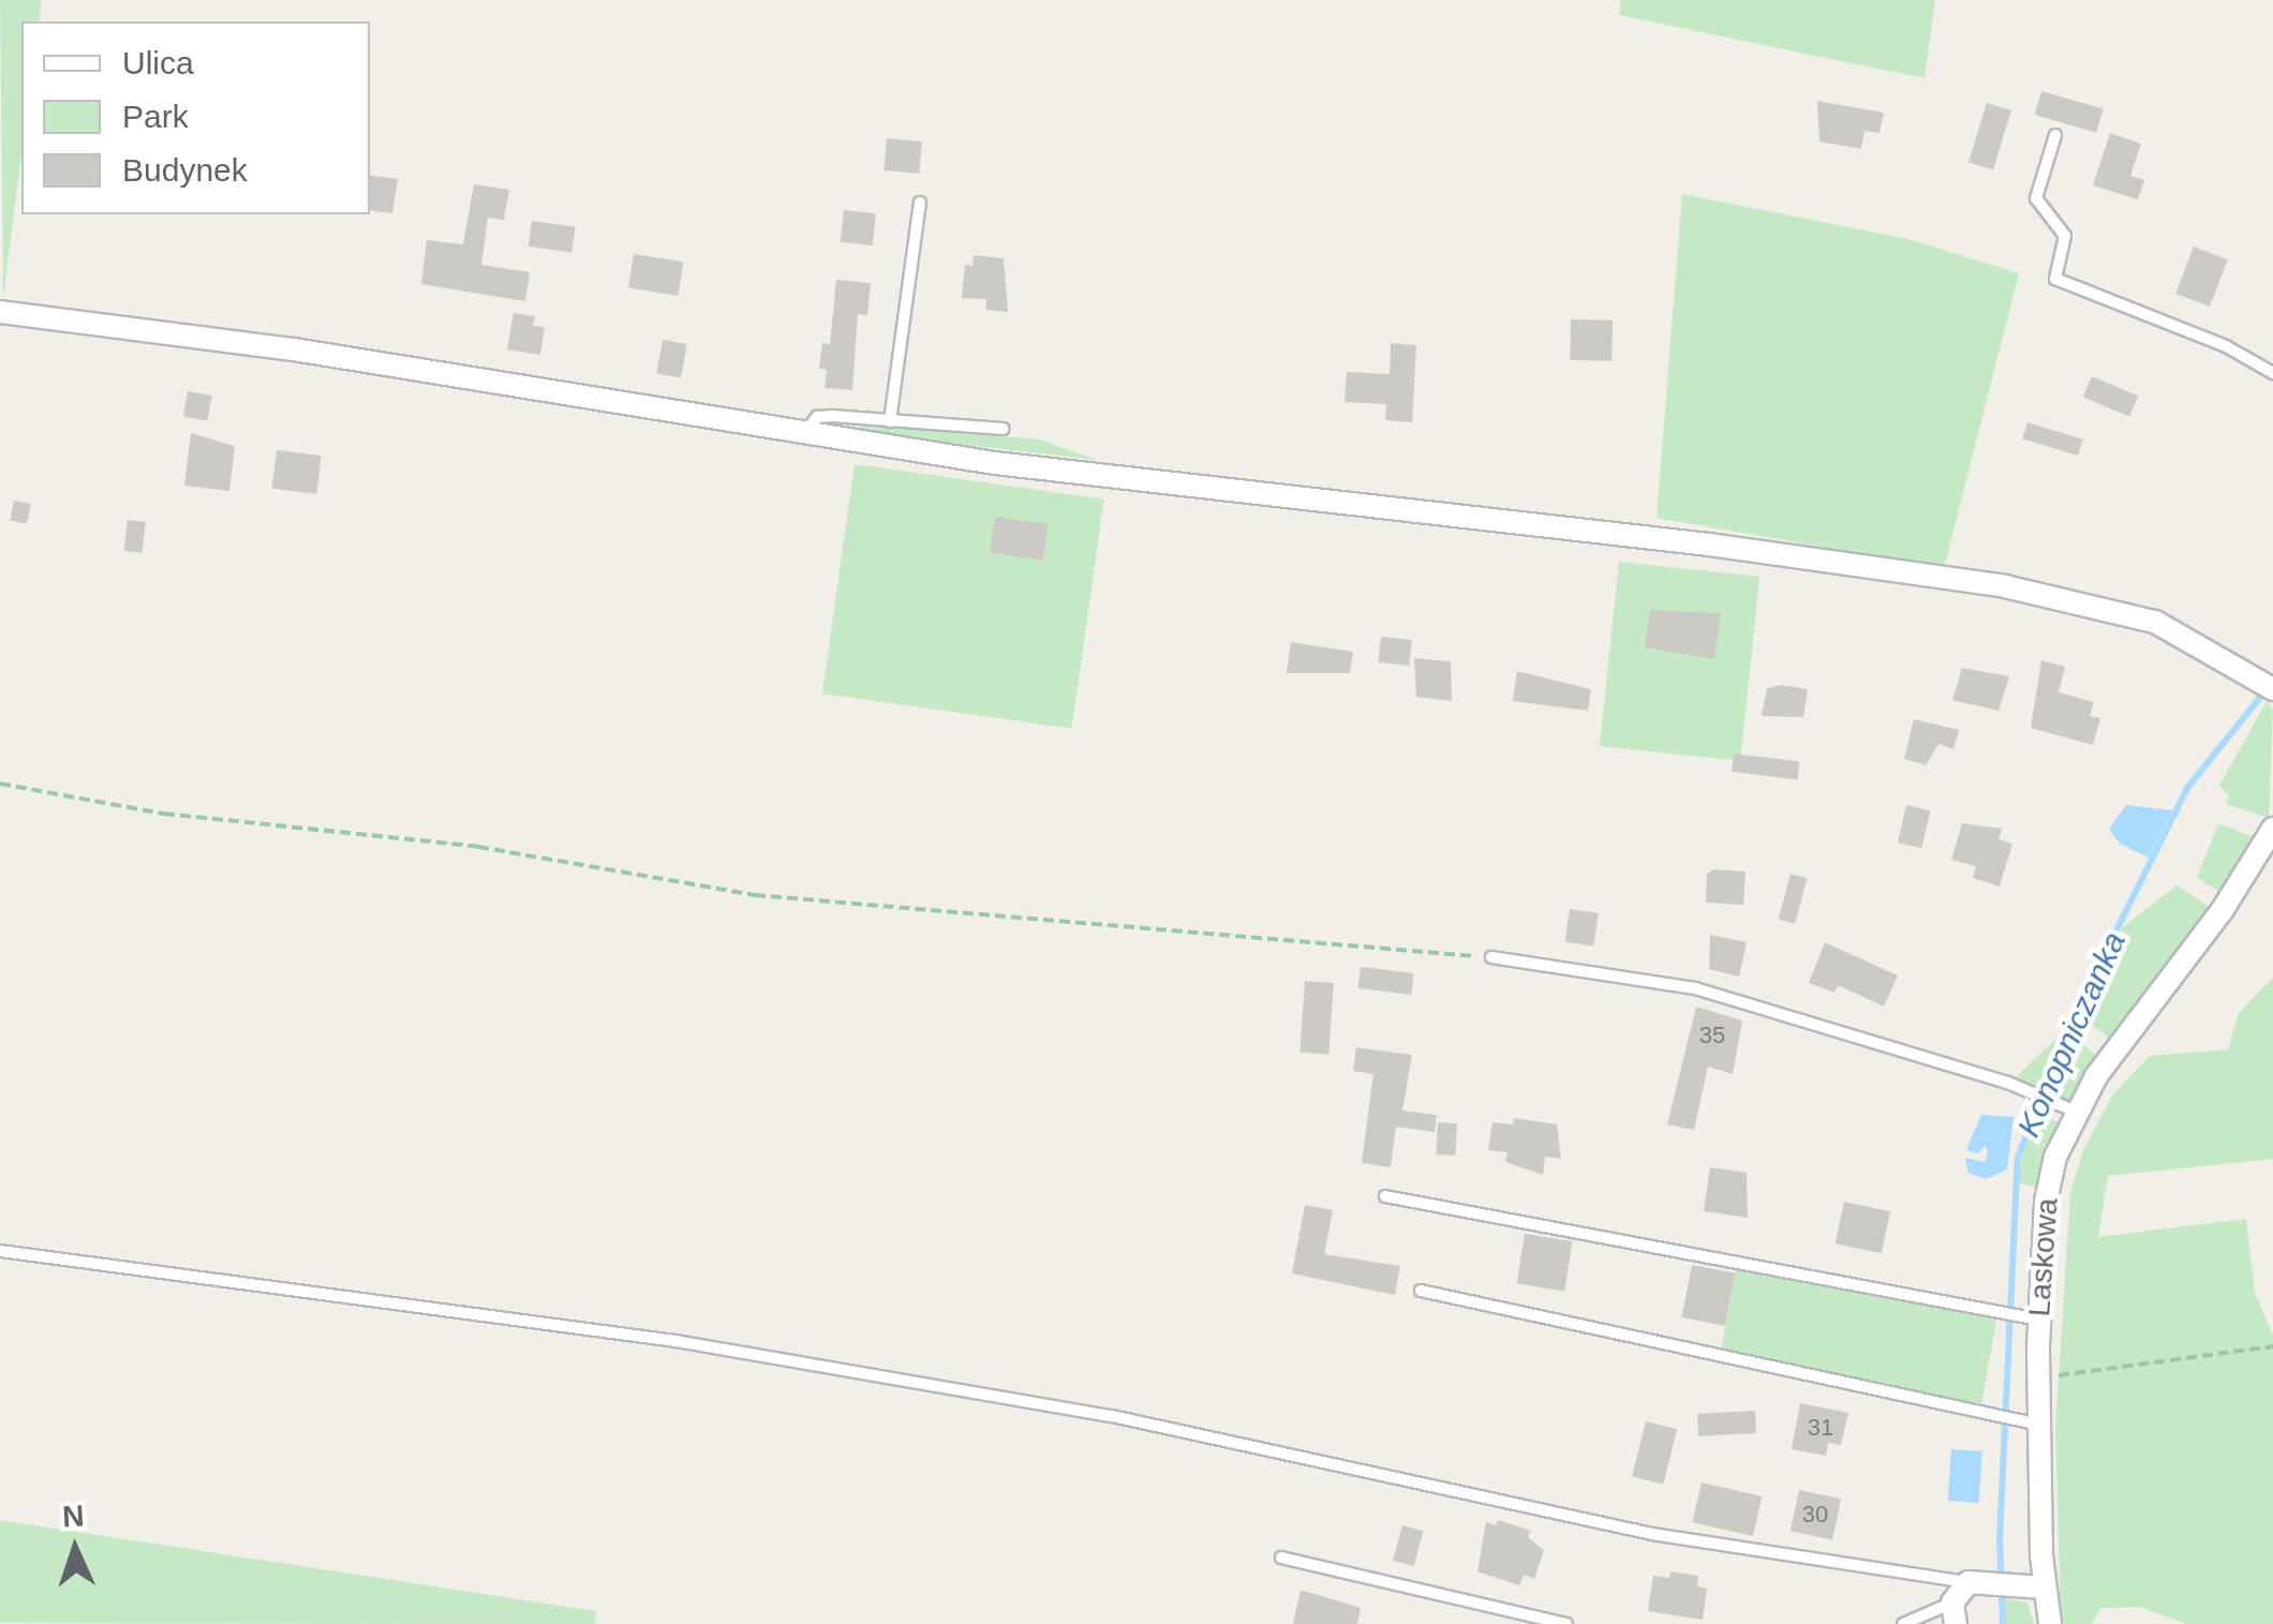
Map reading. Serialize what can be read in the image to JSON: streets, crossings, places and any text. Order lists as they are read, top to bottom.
{
  "streets": {
    "street": ["Laskowa"]
  },
  "water": ["Konopniczanka"],
  "house_numbers": ["35", "31", "30"],
  "legend": ["Ulica", "Park", "Budynek"],
  "north": "top"
}
